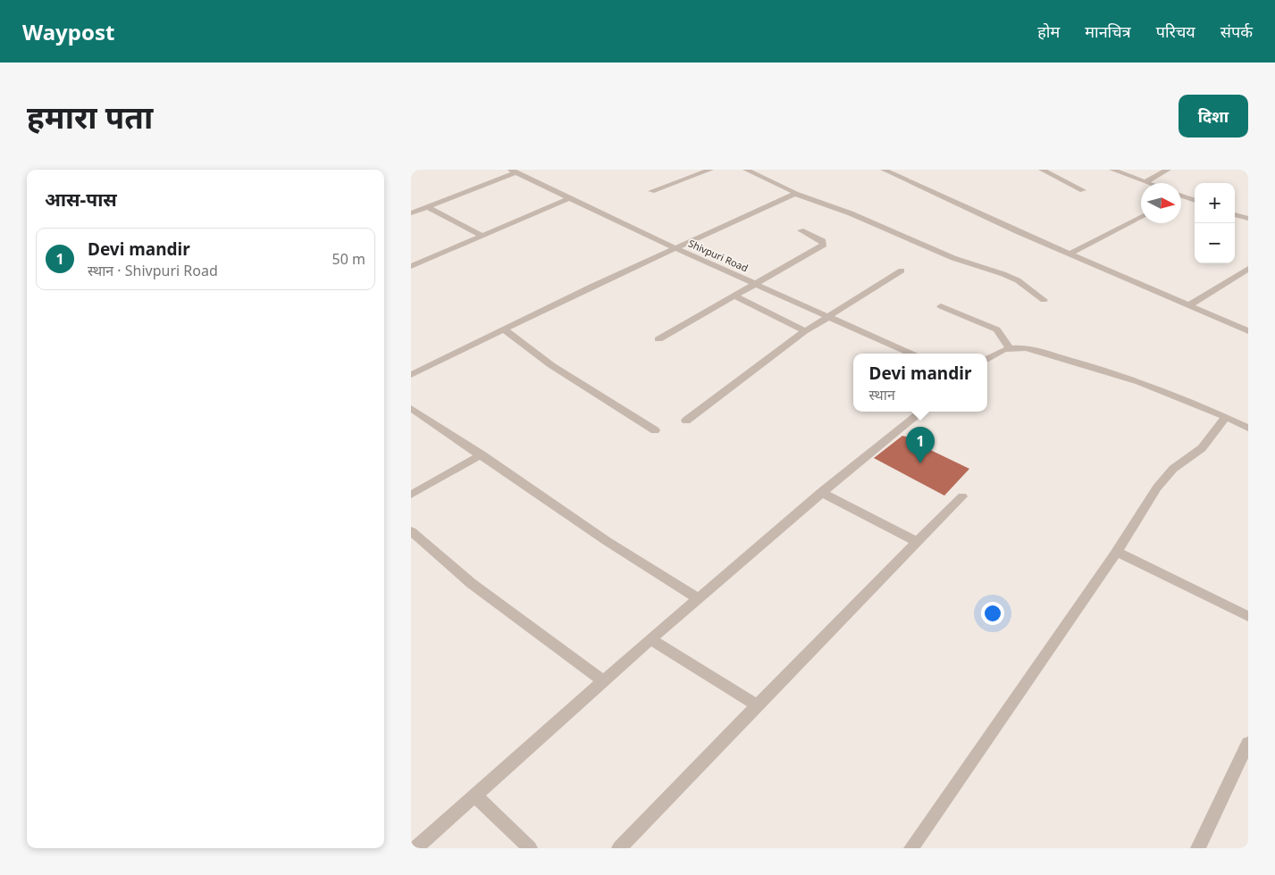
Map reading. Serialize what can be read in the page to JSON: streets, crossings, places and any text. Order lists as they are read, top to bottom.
{
  "streets": {
    "street": ["Shivpuri Road"]
  },
  "north": "right",
  "page": {
    "header": "Waypost",
    "nav": [
      "होम",
      "मानचित्र",
      "परिचय",
      "संपर्क"
    ],
    "buttons": "दिशा",
    "title": "हमारा पता",
    "heading": "आस-पास",
    "map_buttons": ["+", "−"],
    "list": [
      {
        "mark": "1",
        "name": "Devi mandir",
        "note": "स्थान · Shivpuri Road",
        "value": "50 m"
      }
    ],
    "popup": ["Devi mandir", "स्थान"],
    "pins": "1"
  }
}
